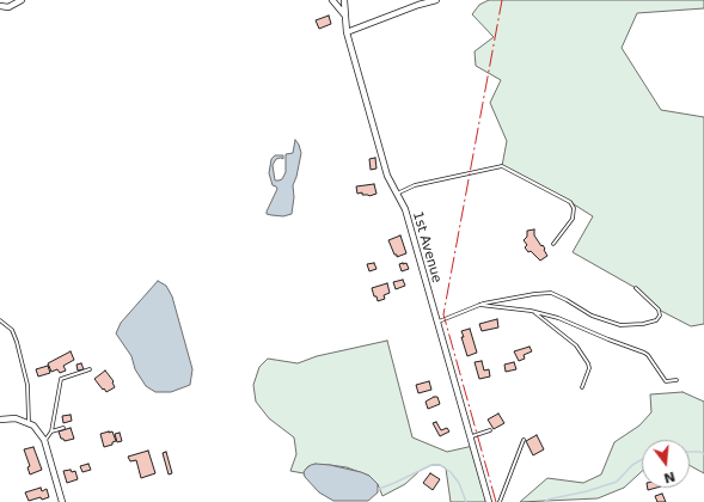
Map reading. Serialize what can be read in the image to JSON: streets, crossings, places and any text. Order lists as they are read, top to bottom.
{
  "streets": {
    "street": ["1st Avenue"]
  },
  "north": "bottom"
}
